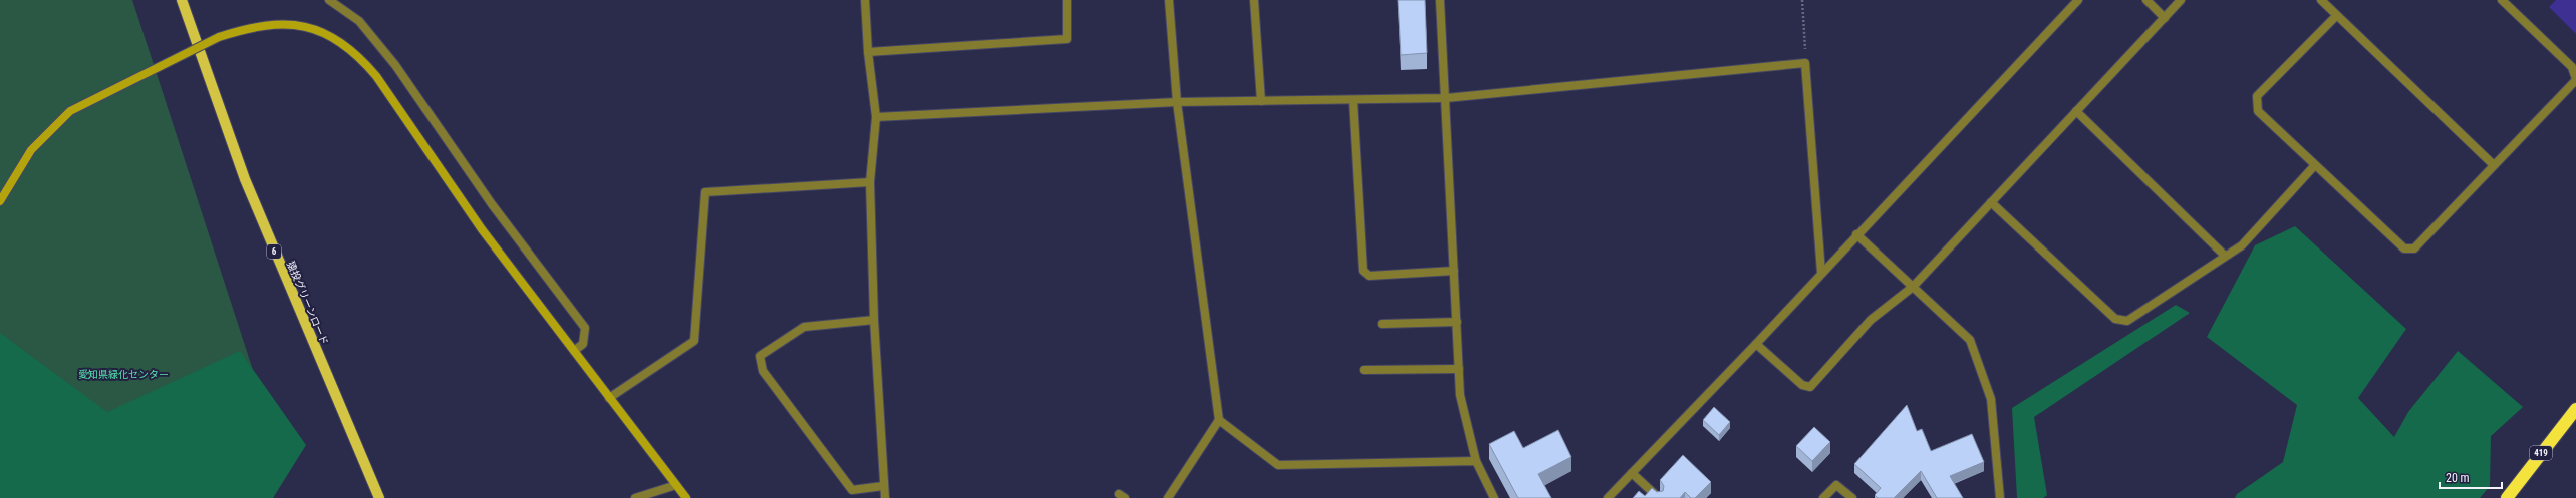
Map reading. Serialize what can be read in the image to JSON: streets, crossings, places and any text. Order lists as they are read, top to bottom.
{
  "streets": {
    "highway": ["419"],
    "main road": ["6", "猿投グリーンロード"]
  },
  "parks": ["愛知県緑化センター"],
  "scale_bar": "20 m"
}
